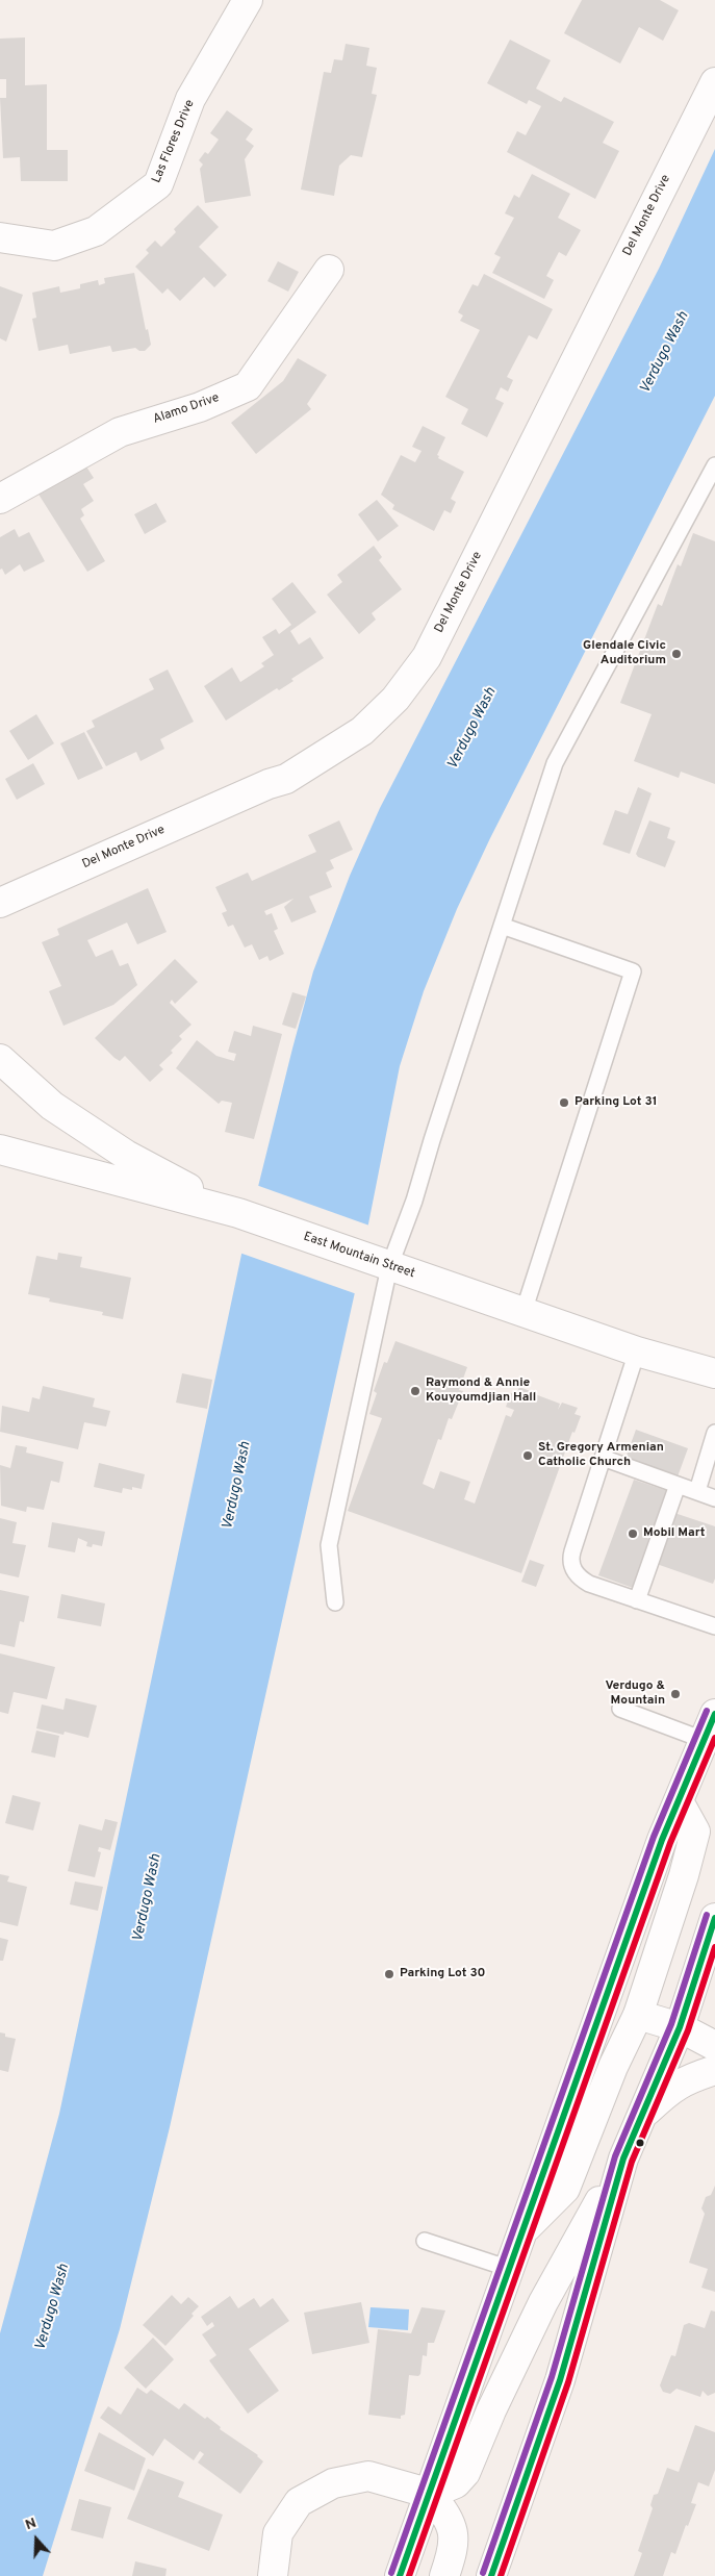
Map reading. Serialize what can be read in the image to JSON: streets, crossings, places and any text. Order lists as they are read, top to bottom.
{
  "streets": {
    "street": [
      "Las Flores Drive",
      "Del Monte Drive",
      "Alamo Drive",
      "East Mountain Street"
    ]
  },
  "water": ["Verdugo Wash"],
  "places": [
    "Glendale Civic Auditorium",
    "Parking Lot 31",
    "Raymond & Annie Kouyoumdjian Hall",
    "St. Gregory Armenian Catholic Church",
    "Mobil Mart",
    "Verdugo & Mountain",
    "Parking Lot 30"
  ],
  "north": "top"
}
